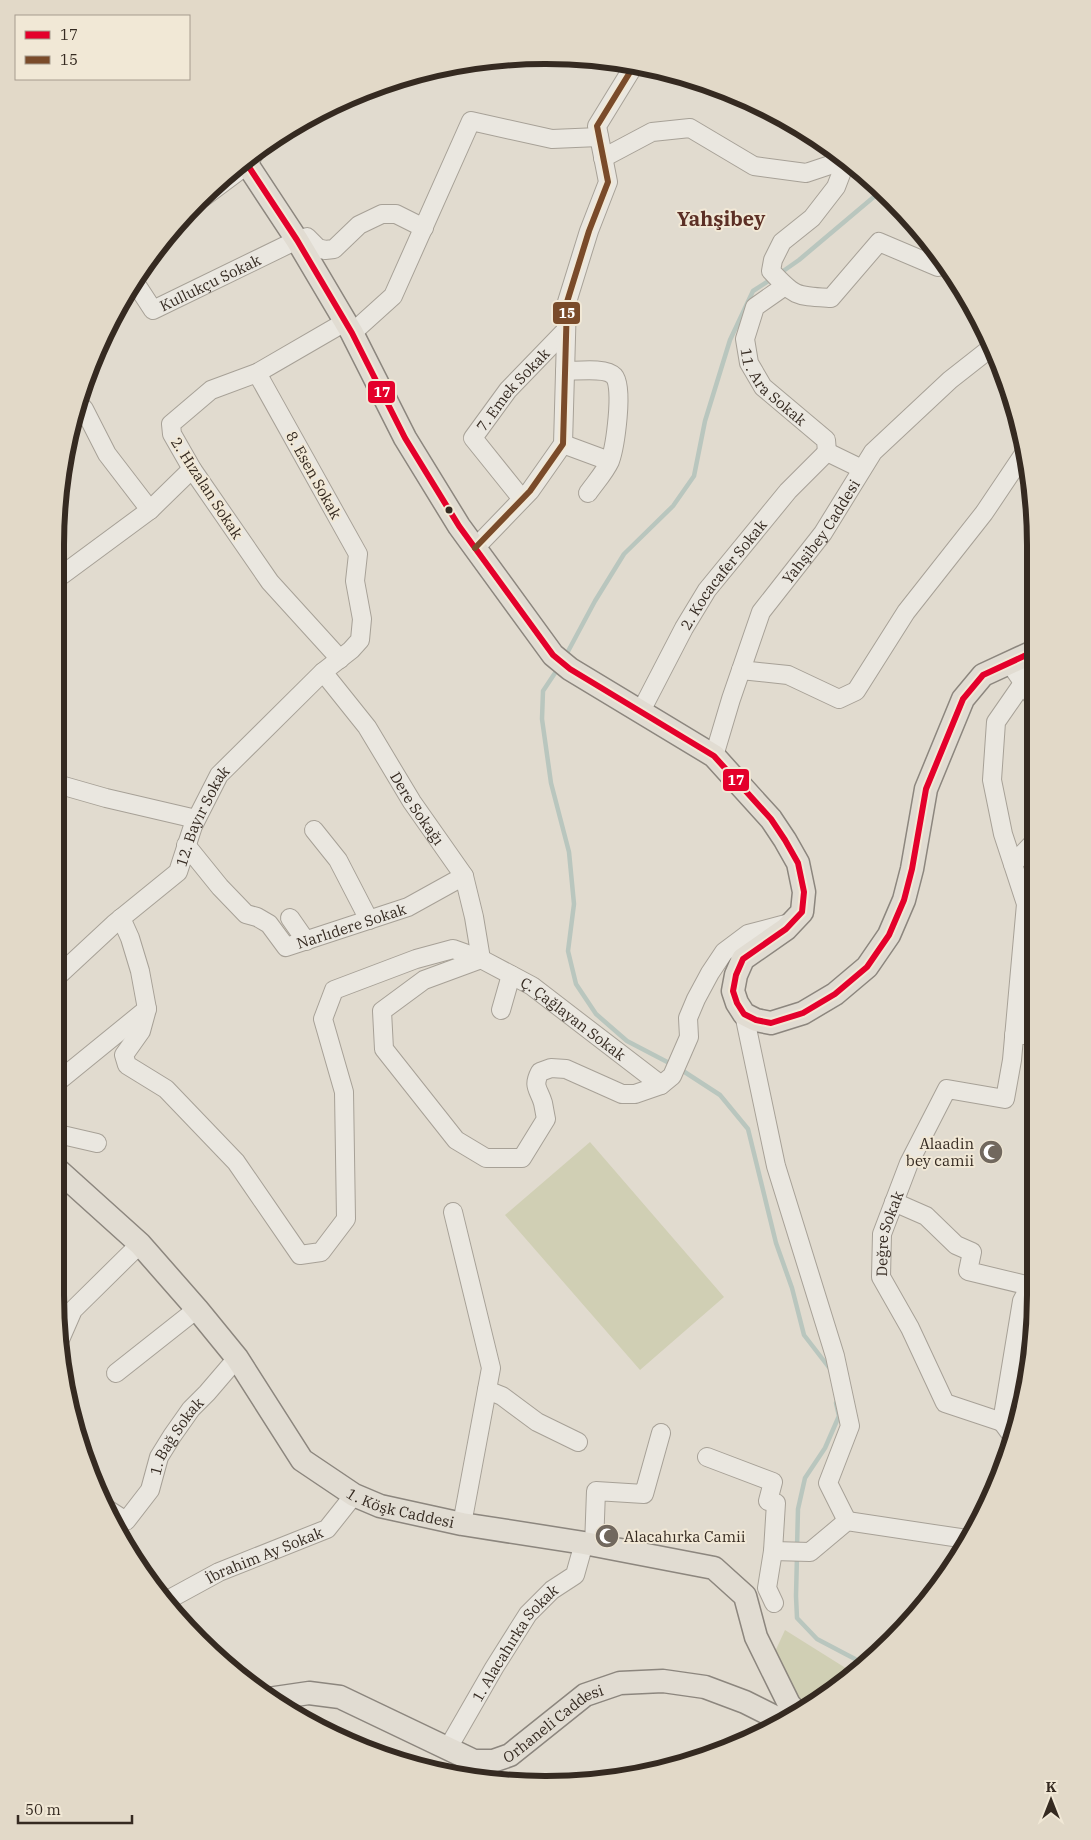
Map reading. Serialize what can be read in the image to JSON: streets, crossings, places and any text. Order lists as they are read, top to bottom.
{
  "streets": {
    "main road": ["1. Köşk Caddesi", "Orhaneli Caddesi"],
    "street": [
      "Kullukçu Sokak",
      "11. Ara Sokak",
      "7. Emek Sokak",
      "8. Esen Sokak",
      "2. Hızalan Sokak",
      "Yahşibey Caddesi",
      "2. Kocacafer Sokak",
      "Dere Sokağı",
      "12. Bayır Sokak",
      "Narlıdere Sokak",
      "Ç. Çağlayan Sokak",
      "Değre Sokak",
      "1. Bağ Sokak",
      "İbrahim Ay Sokak",
      "1. Alacahırka Sokak"
    ]
  },
  "crossings": [
    ["11. Ara Sokak", "2. Kocacafer Sokak"],
    ["8. Esen Sokak", "2. Hızalan Sokak"],
    ["8. Esen Sokak", "12. Bayır Sokak"],
    ["2. Hızalan Sokak", "12. Bayır Sokak"],
    ["Dere Sokağı", "12. Bayır Sokak"],
    ["Dere Sokağı", "Narlıdere Sokak"],
    ["Dere Sokağı", "Ç. Çağlayan Sokak"],
    ["12. Bayır Sokak", "Narlıdere Sokak"],
    ["1. Bağ Sokak", "1. Köşk Caddesi"],
    ["1. Köşk Caddesi", "İbrahim Ay Sokak"],
    ["1. Köşk Caddesi", "1. Alacahırka Sokak"],
    ["1. Alacahırka Sokak", "Orhaneli Caddesi"]
  ],
  "districts": ["Yahşibey"],
  "places": {
    "mosque": ["Alaadin bey camii", "Alacahırka Camii"]
  },
  "lines": ["transit line 15", "transit line 17"],
  "legend": ["17", "15"],
  "scale_bar": "50 m",
  "north": "top"
}
